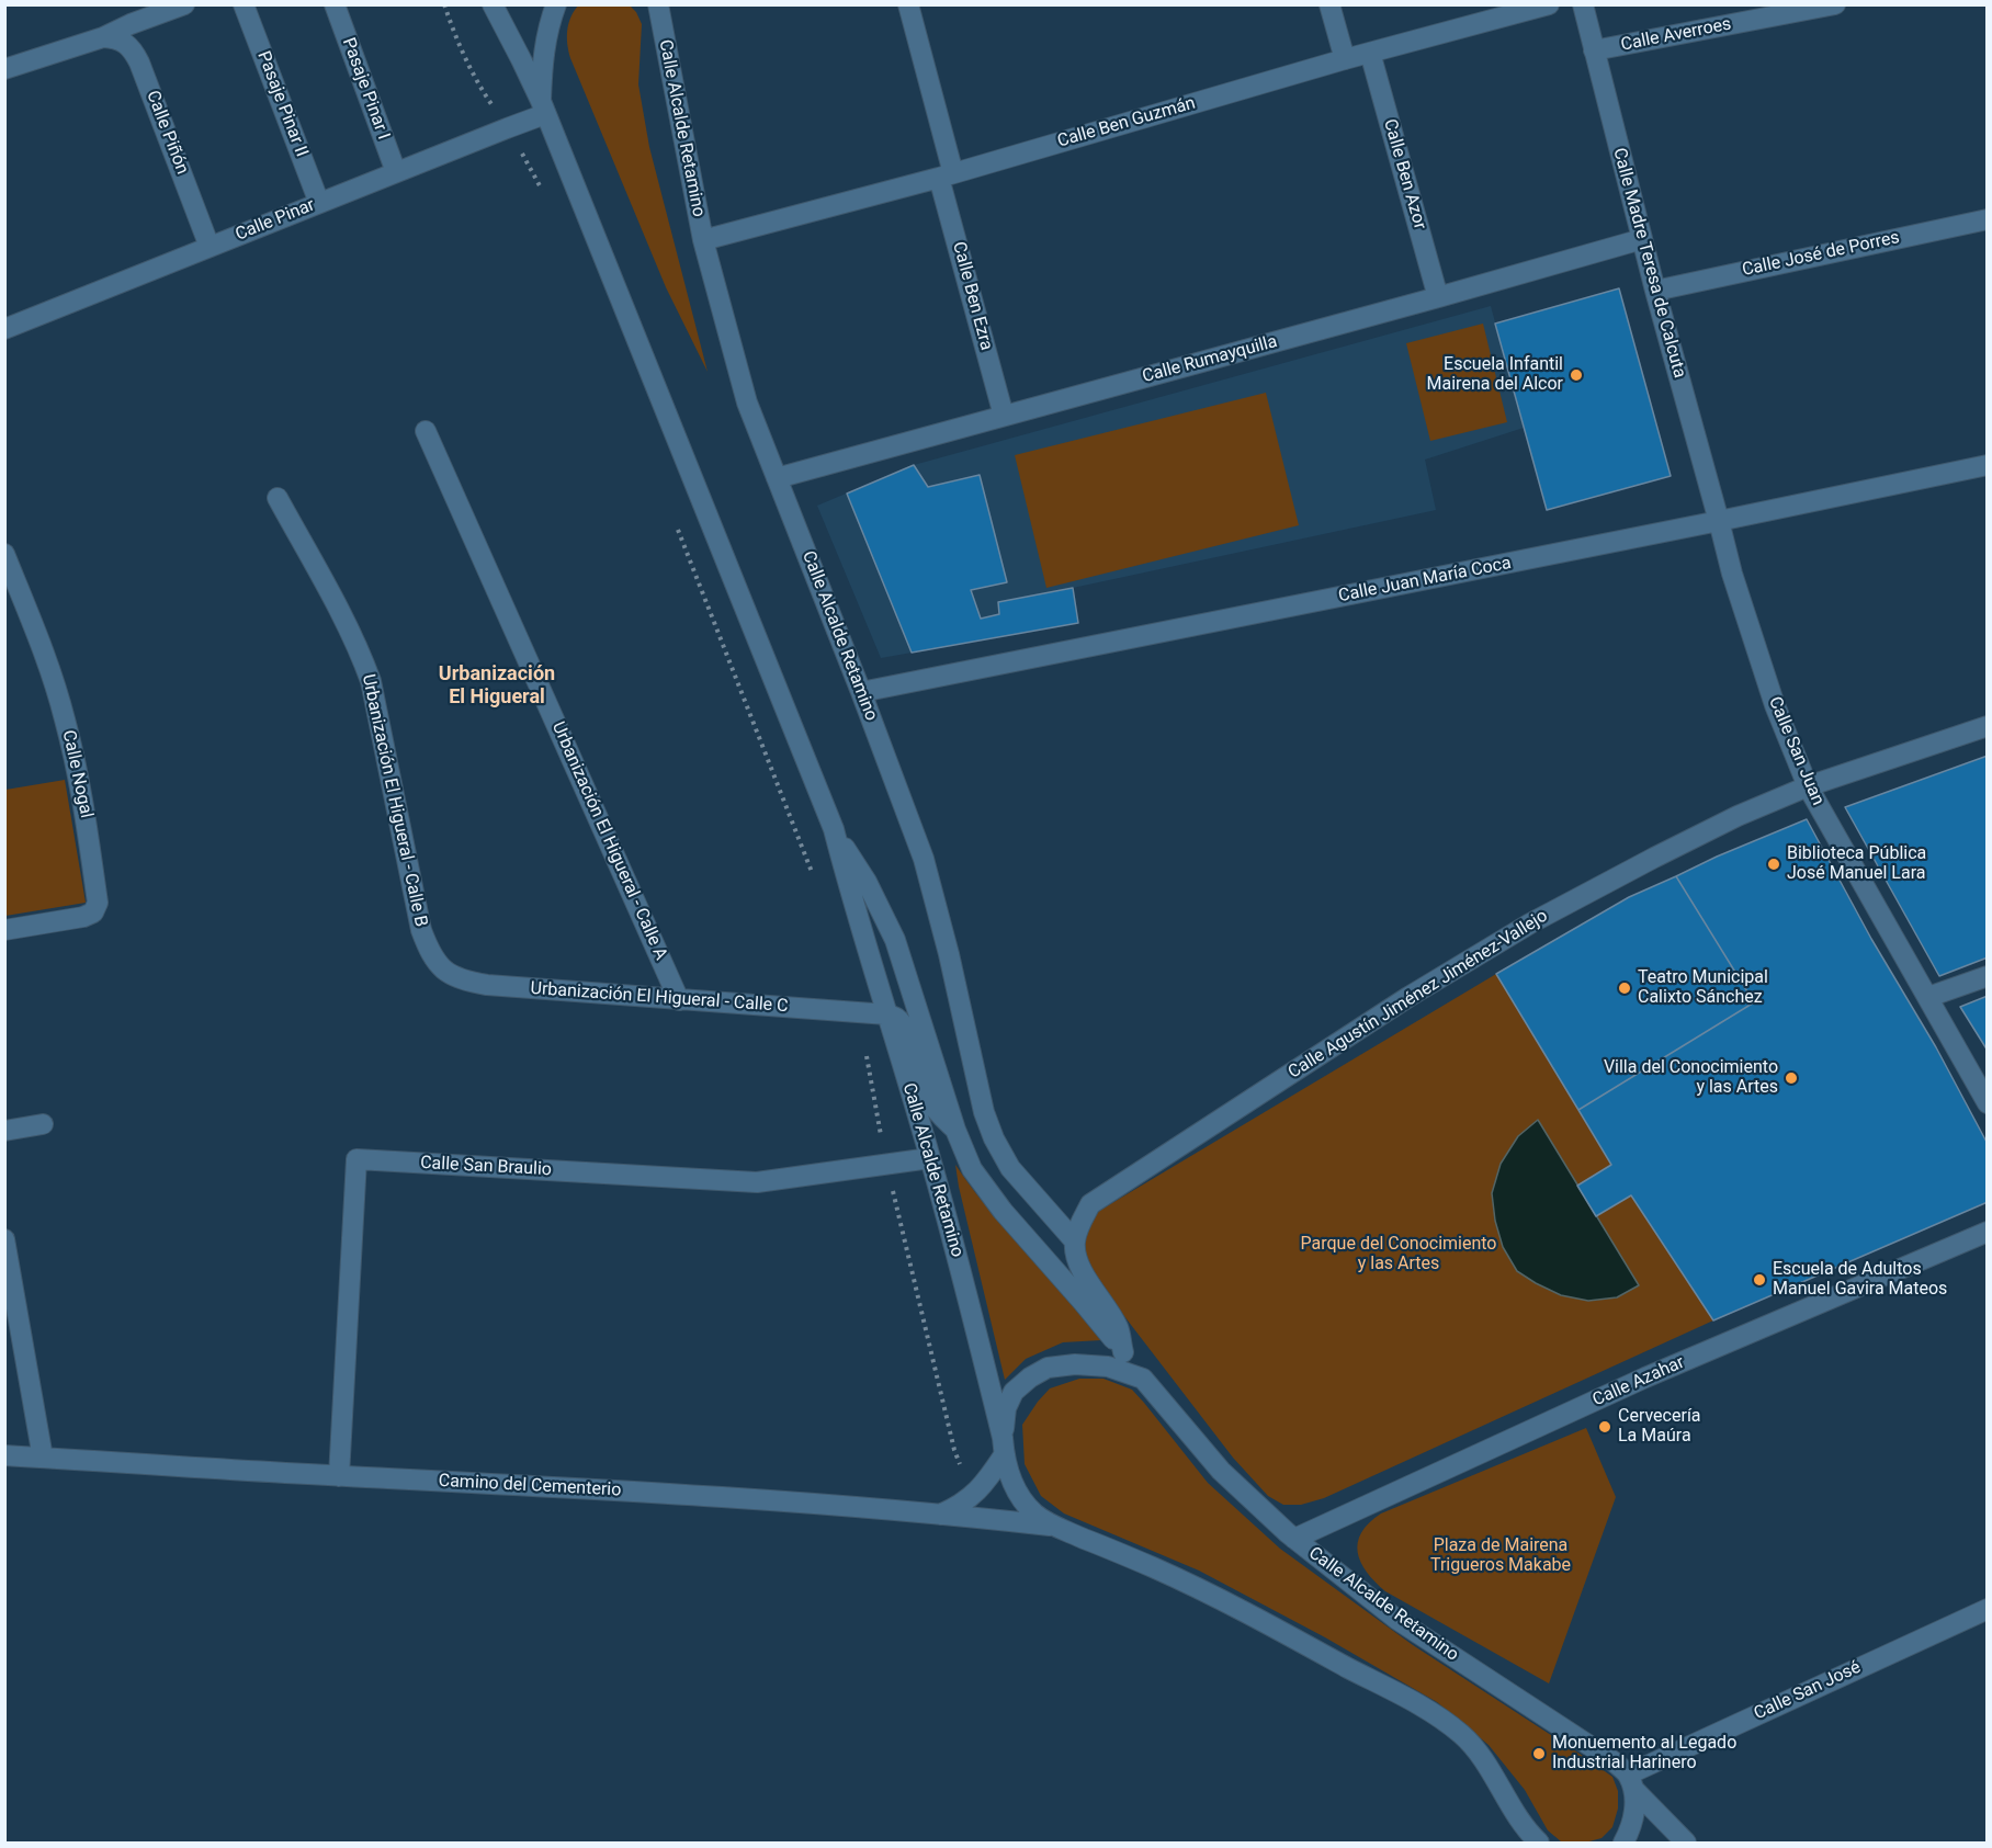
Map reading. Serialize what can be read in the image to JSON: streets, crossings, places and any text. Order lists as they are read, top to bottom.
{
  "streets": {
    "street": [
      "Calle Averroes",
      "Pasaje Pinar I",
      "Pasaje Pinar II",
      "Calle Ben Guzmán",
      "Calle Alcalde Retamino",
      "Calle Piñón",
      "Calle Ben Azor",
      "Calle Pinar",
      "Calle José de Porres",
      "Calle Madre Teresa de Calcuta",
      "Calle Ben Ezra",
      "Calle Rumayquilla",
      "Calle Juan María Coca",
      "Calle San Juan",
      "Calle Nogal",
      "Urbanización El Higueral - Calle B",
      "Urbanización El Higueral - Calle A",
      "Calle Agustín Jiménez Jiménez-Vallejo",
      "Urbanización El Higueral - Calle C",
      "Calle San Braulio",
      "Calle Azahar",
      "Camino del Cementerio",
      "Calle San José"
    ]
  },
  "crossings": [
    ["Calle Averroes", "Calle Madre Teresa de Calcuta"],
    ["Pasaje Pinar I", "Calle Pinar"],
    ["Pasaje Pinar II", "Calle Pinar"],
    ["Calle Ben Guzmán", "Calle Alcalde Retamino"],
    ["Calle Ben Guzmán", "Calle Ben Azor"],
    ["Calle Ben Guzmán", "Calle Ben Ezra"],
    ["Calle Alcalde Retamino", "Calle Pinar"],
    ["Calle Alcalde Retamino", "Calle Rumayquilla"],
    ["Calle Alcalde Retamino", "Calle Juan María Coca"],
    ["Calle Alcalde Retamino", "Calle Agustín Jiménez Jiménez-Vallejo"],
    ["Calle Alcalde Retamino", "Urbanización El Higueral - Calle C"],
    ["Calle Alcalde Retamino", "Calle San Braulio"],
    ["Calle Alcalde Retamino", "Calle Azahar"],
    ["Calle Alcalde Retamino", "Camino del Cementerio"],
    ["Calle Alcalde Retamino", "Calle San José"],
    ["Calle Piñón", "Calle Pinar"],
    ["Calle Ben Azor", "Calle Rumayquilla"],
    ["Calle José de Porres", "Calle Madre Teresa de Calcuta"],
    ["Calle Madre Teresa de Calcuta", "Calle Rumayquilla"],
    ["Calle Madre Teresa de Calcuta", "Calle Juan María Coca"],
    ["Calle Madre Teresa de Calcuta", "Calle San Juan"],
    ["Calle Ben Ezra", "Calle Rumayquilla"],
    ["Calle Juan María Coca", "Calle San Juan"],
    ["Calle San Juan", "Calle Agustín Jiménez Jiménez-Vallejo"],
    ["Urbanización El Higueral - Calle B", "Urbanización El Higueral - Calle C"],
    ["Urbanización El Higueral - Calle A", "Urbanización El Higueral - Calle C"],
    ["Calle San Braulio", "Camino del Cementerio"]
  ],
  "districts": ["Urbanización El Higueral"],
  "parks": ["Parque del Conocimiento y las Artes", "Plaza de Mairena Trigueros Makabe"],
  "places": [
    "Escuela Infantil Mairena del Alcor",
    "Biblioteca Pública José Manuel Lara",
    "Teatro Municipal Calixto Sánchez",
    "Villa del Conocimiento y las Artes",
    "Escuela de Adultos Manuel Gavira Mateos",
    "Cervecería La Maúra",
    "Monuemento al Legado Industrial Harinero"
  ]
}
